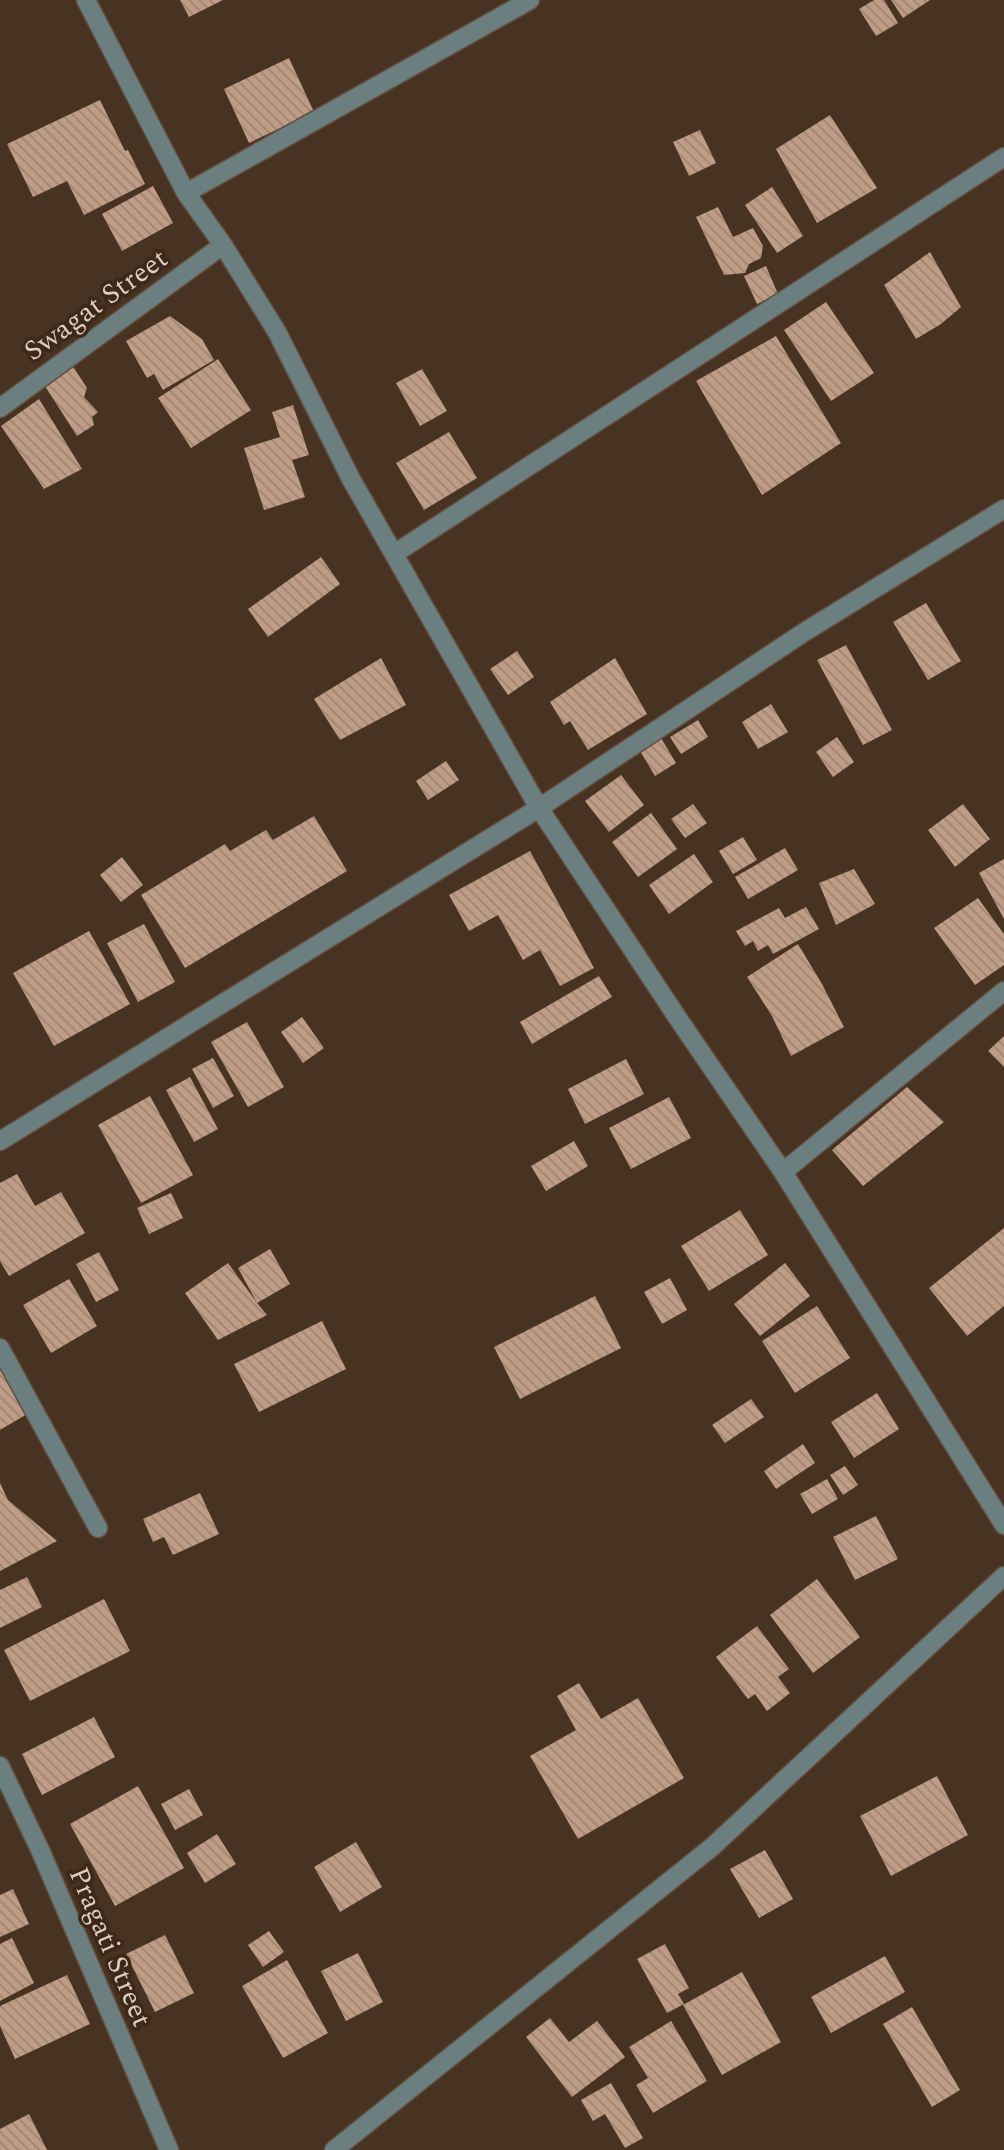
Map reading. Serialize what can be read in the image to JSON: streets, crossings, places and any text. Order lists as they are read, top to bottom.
{
  "streets": {
    "street": ["Swagat Street", "Pragati Street"]
  }
}
